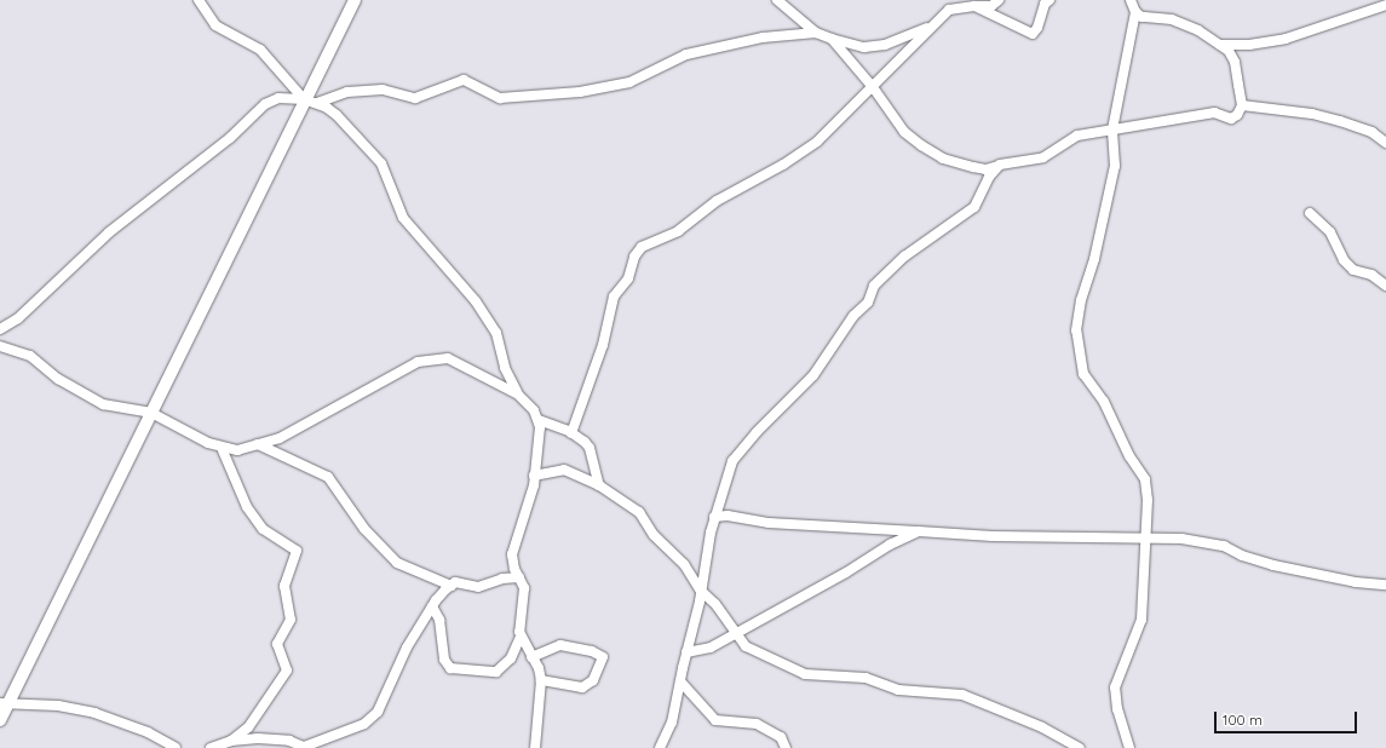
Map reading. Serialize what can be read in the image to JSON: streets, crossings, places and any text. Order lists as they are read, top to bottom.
{
  "scale_bar": "100 m"
}
